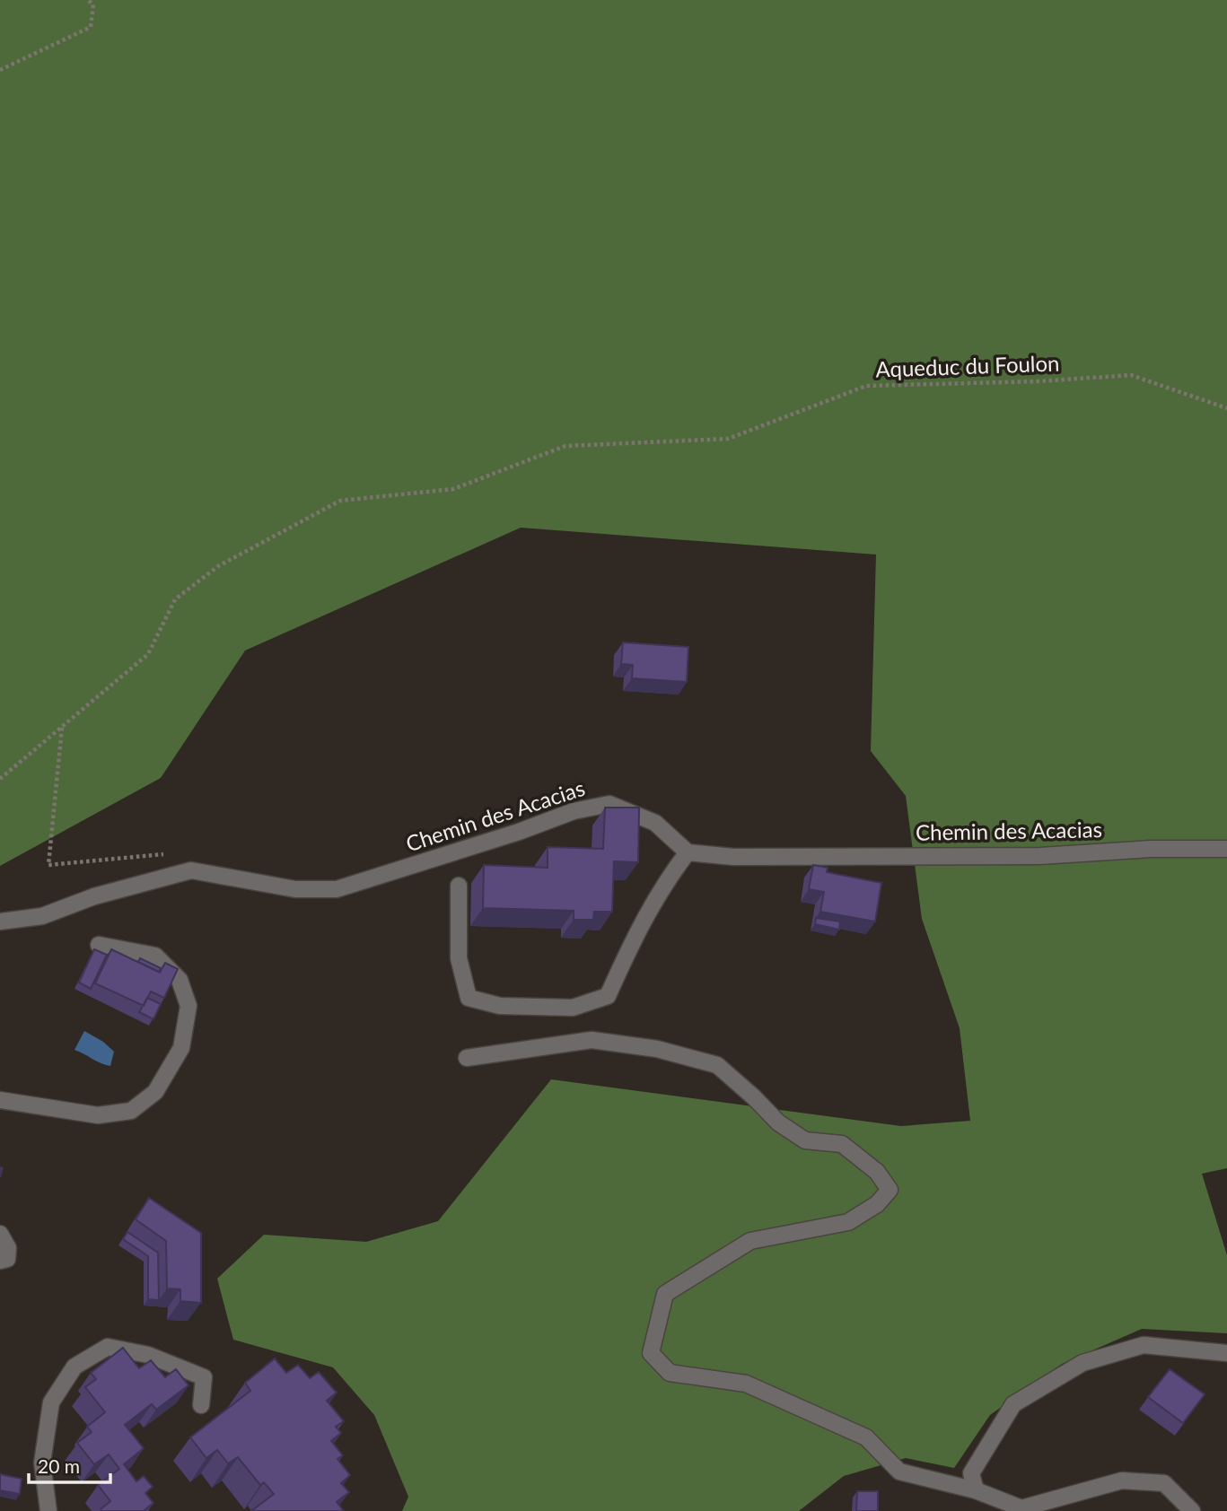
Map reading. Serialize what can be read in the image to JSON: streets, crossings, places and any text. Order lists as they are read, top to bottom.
{
  "streets": {
    "street": ["Chemin des Acacias"],
    "path": ["Aqueduc du Foulon"]
  },
  "scale_bar": "20 m"
}
